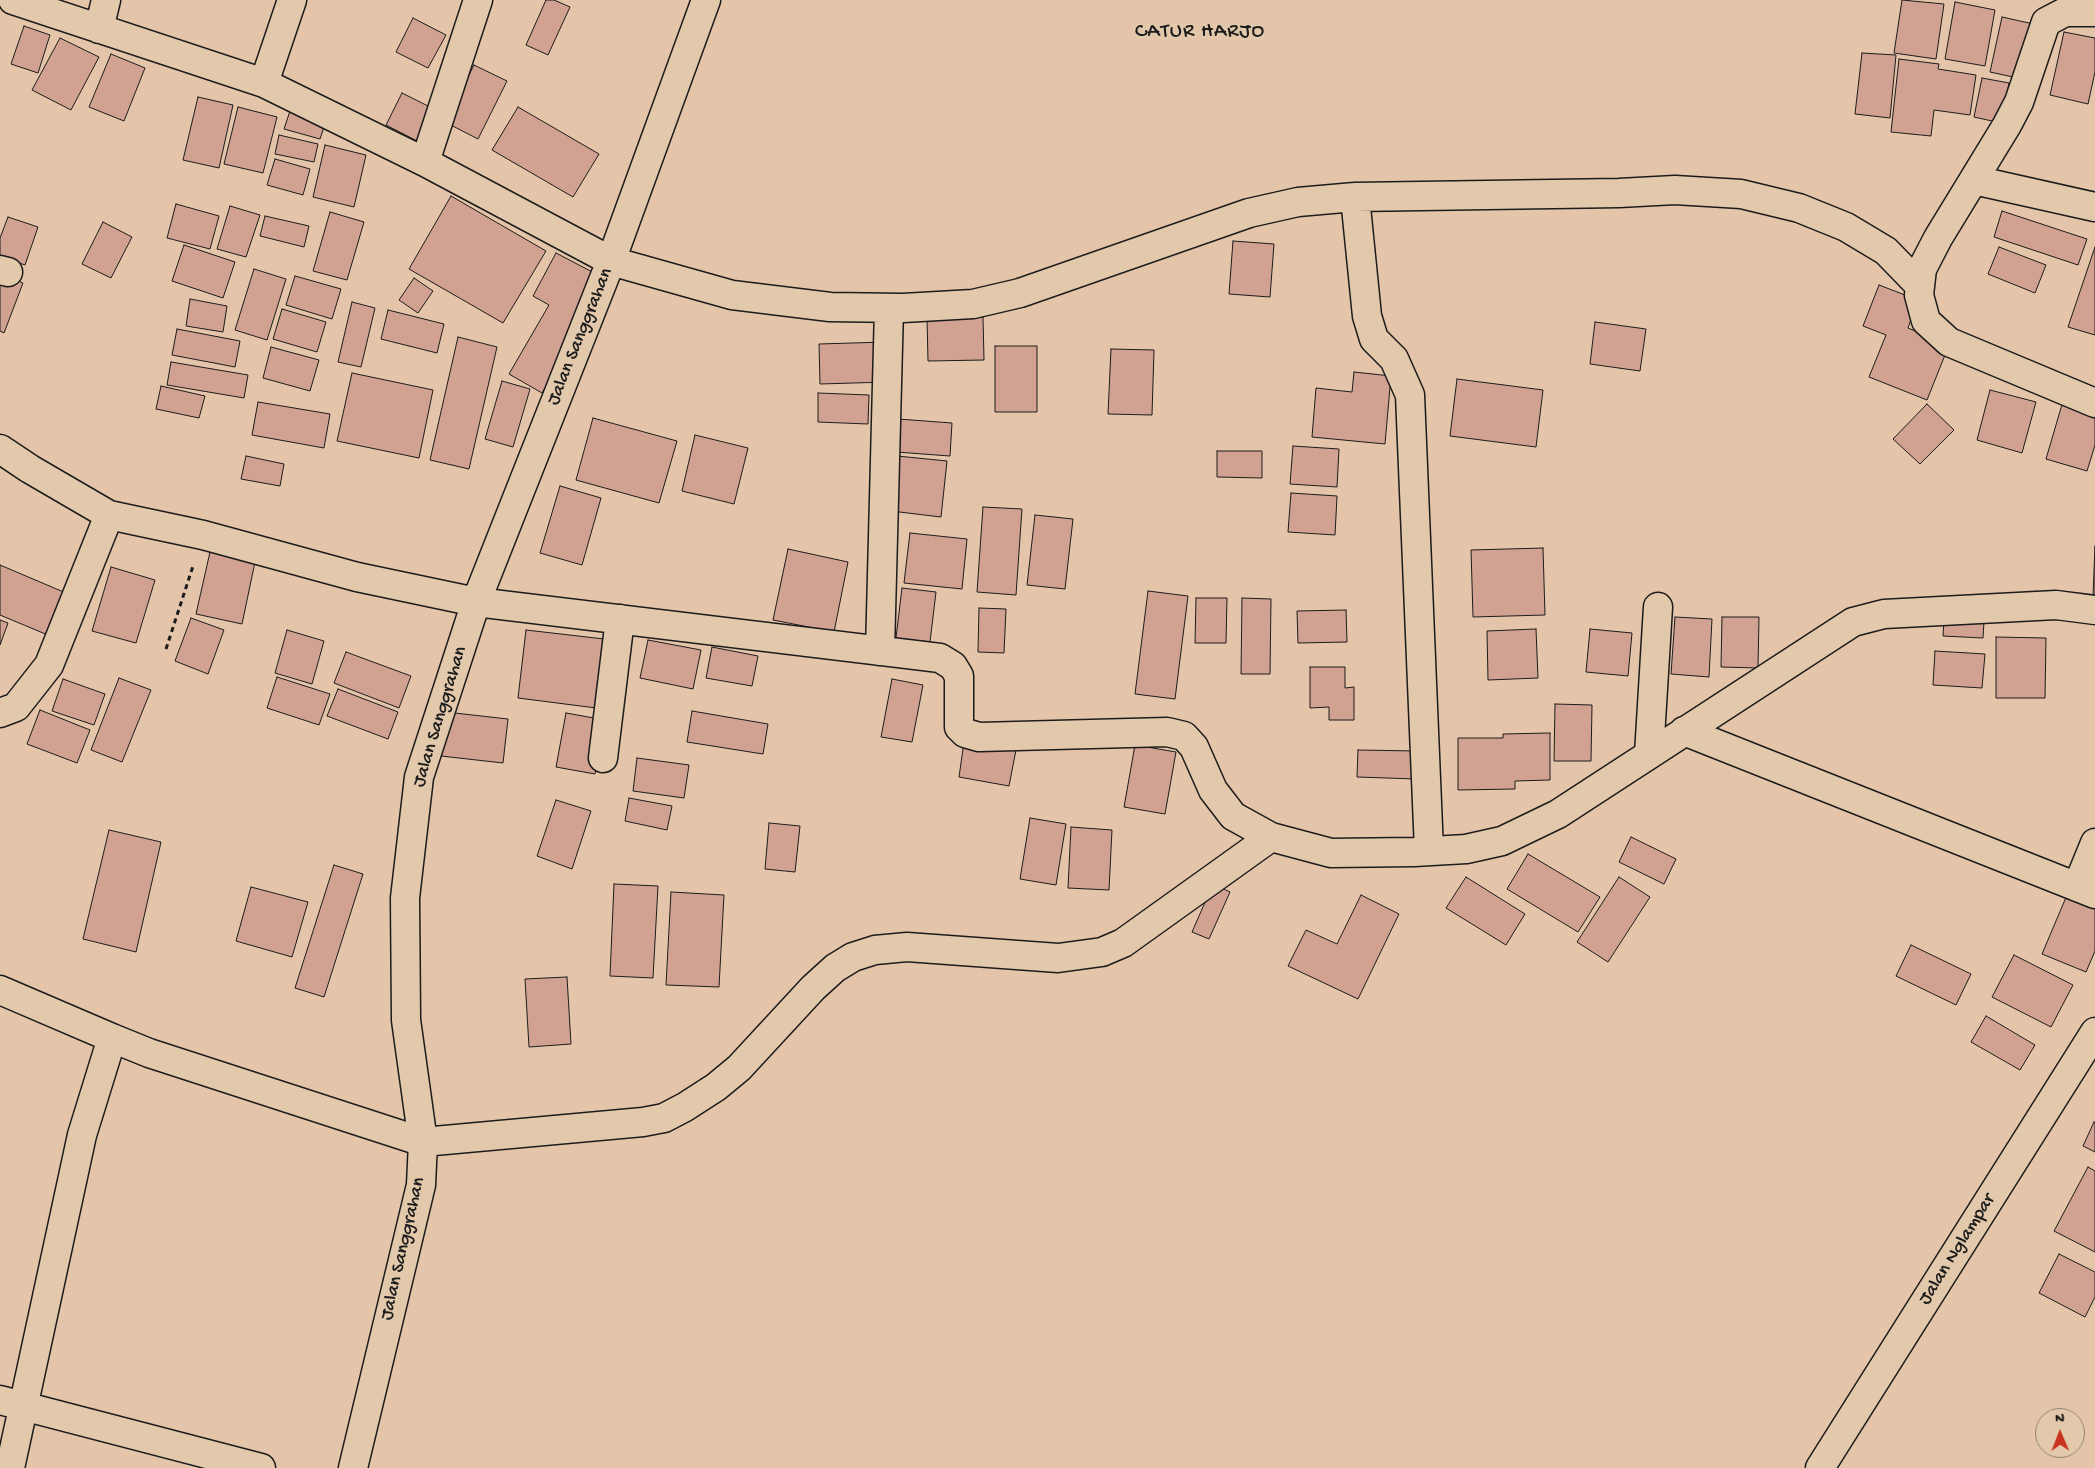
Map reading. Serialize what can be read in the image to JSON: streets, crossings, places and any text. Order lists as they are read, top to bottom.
{
  "streets": {
    "street": ["Jalan Sanggrahan", "Jalan Nglampar"]
  },
  "districts": ["CATUR HARJO"],
  "north": "top"
}
